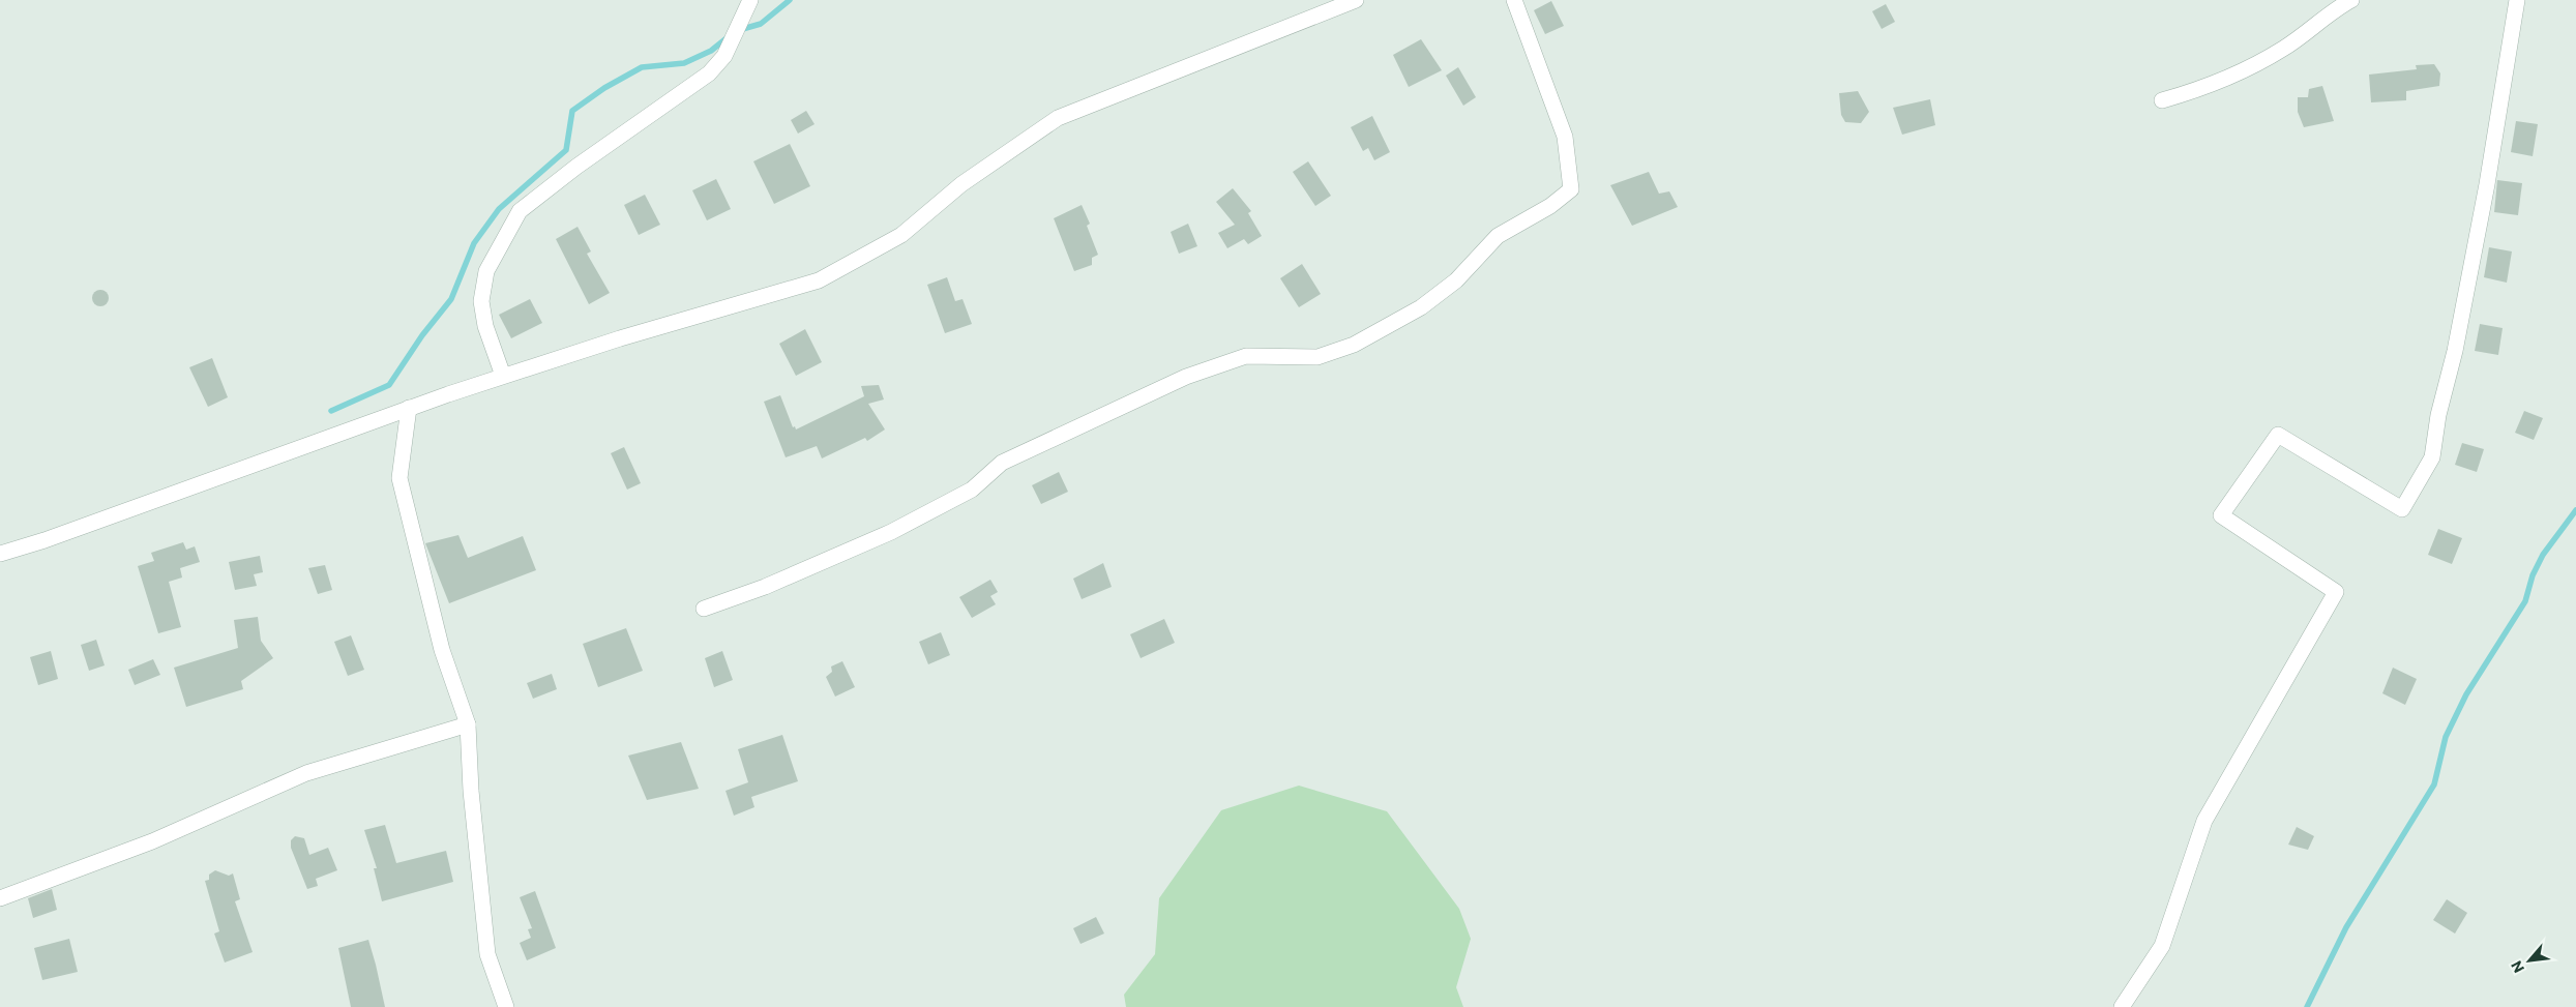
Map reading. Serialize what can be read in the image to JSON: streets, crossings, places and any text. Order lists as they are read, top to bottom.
{
  "north": "bottom left"
}
